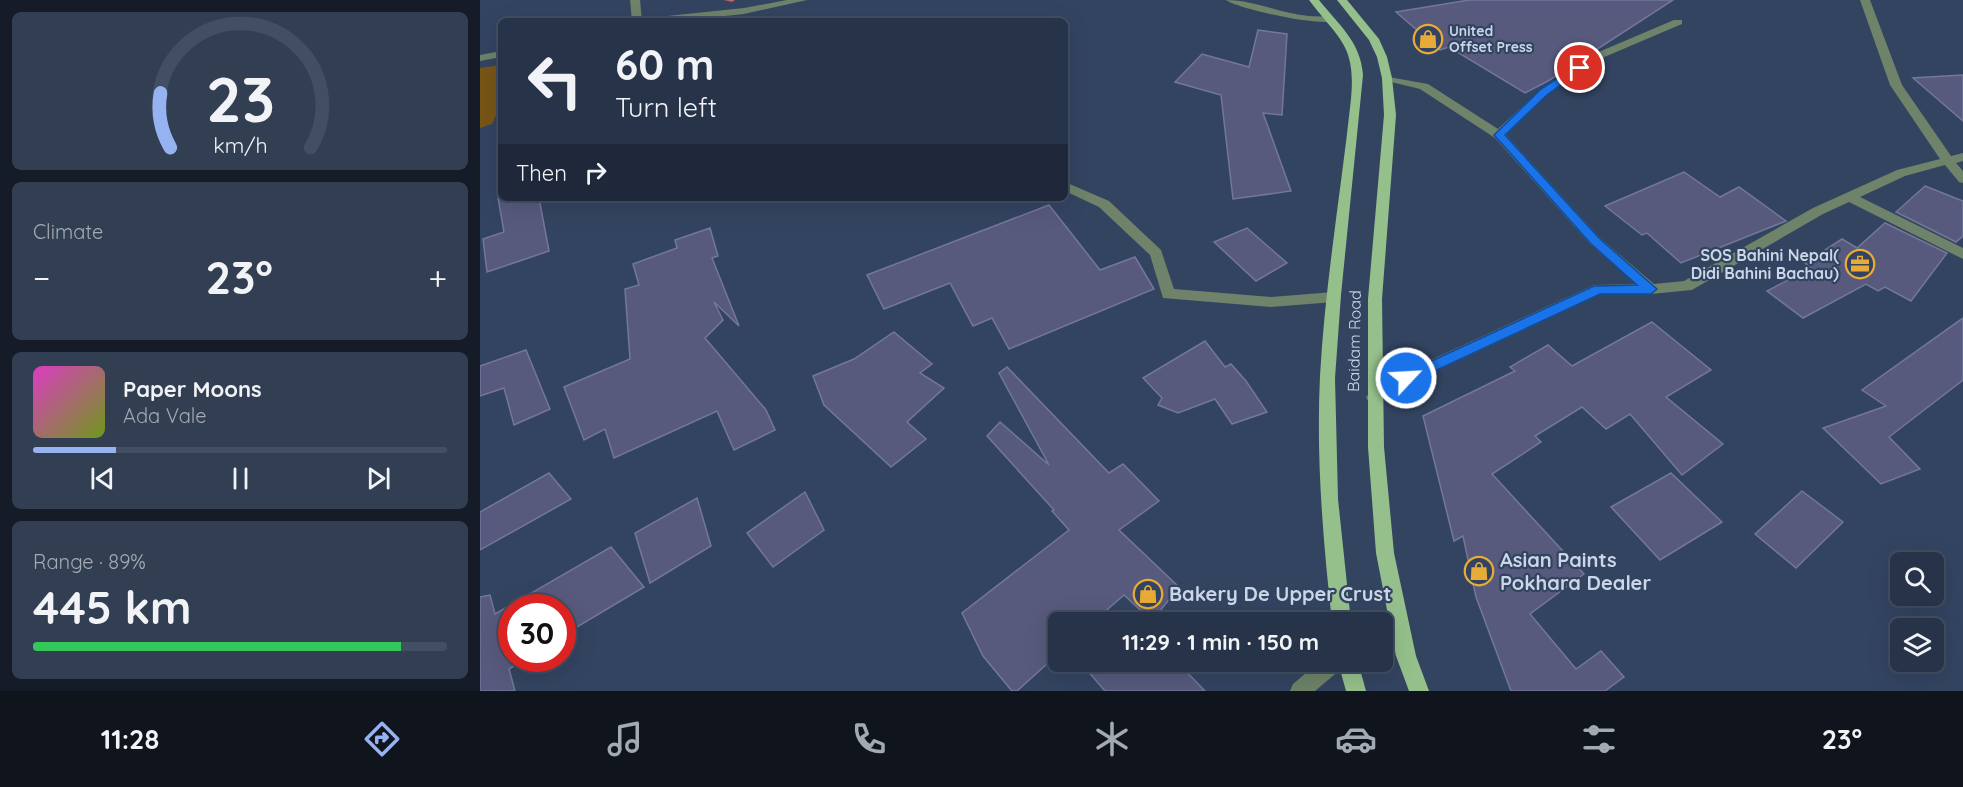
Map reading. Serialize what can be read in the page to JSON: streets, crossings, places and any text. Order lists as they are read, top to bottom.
{
  "streets": {
    "main road": ["Baidam Road"]
  },
  "places": {
    "shop": ["United Offset Press", "Asian Paints Pokhara Dealer", "Bakery De Upper Crust"],
    "office": ["SOS Bahini Nepal( Didi Bahini Bachau)"]
  },
  "page": {
    "turn": ["60 m", "Turn left"],
    "then": "Then",
    "tile": [
      "Climate",
      ["Range · 89%", "445 km"]
    ],
    "heat": ["−", "23°", "+"],
    "song": ["Paper Moons", "Ada Vale"],
    "limit": "30",
    "trip": "11:29 · 1 min · 150 m",
    "tabs": ["11:28", "23°"],
    "gauge": ["23", "km/h"]
  }
}
